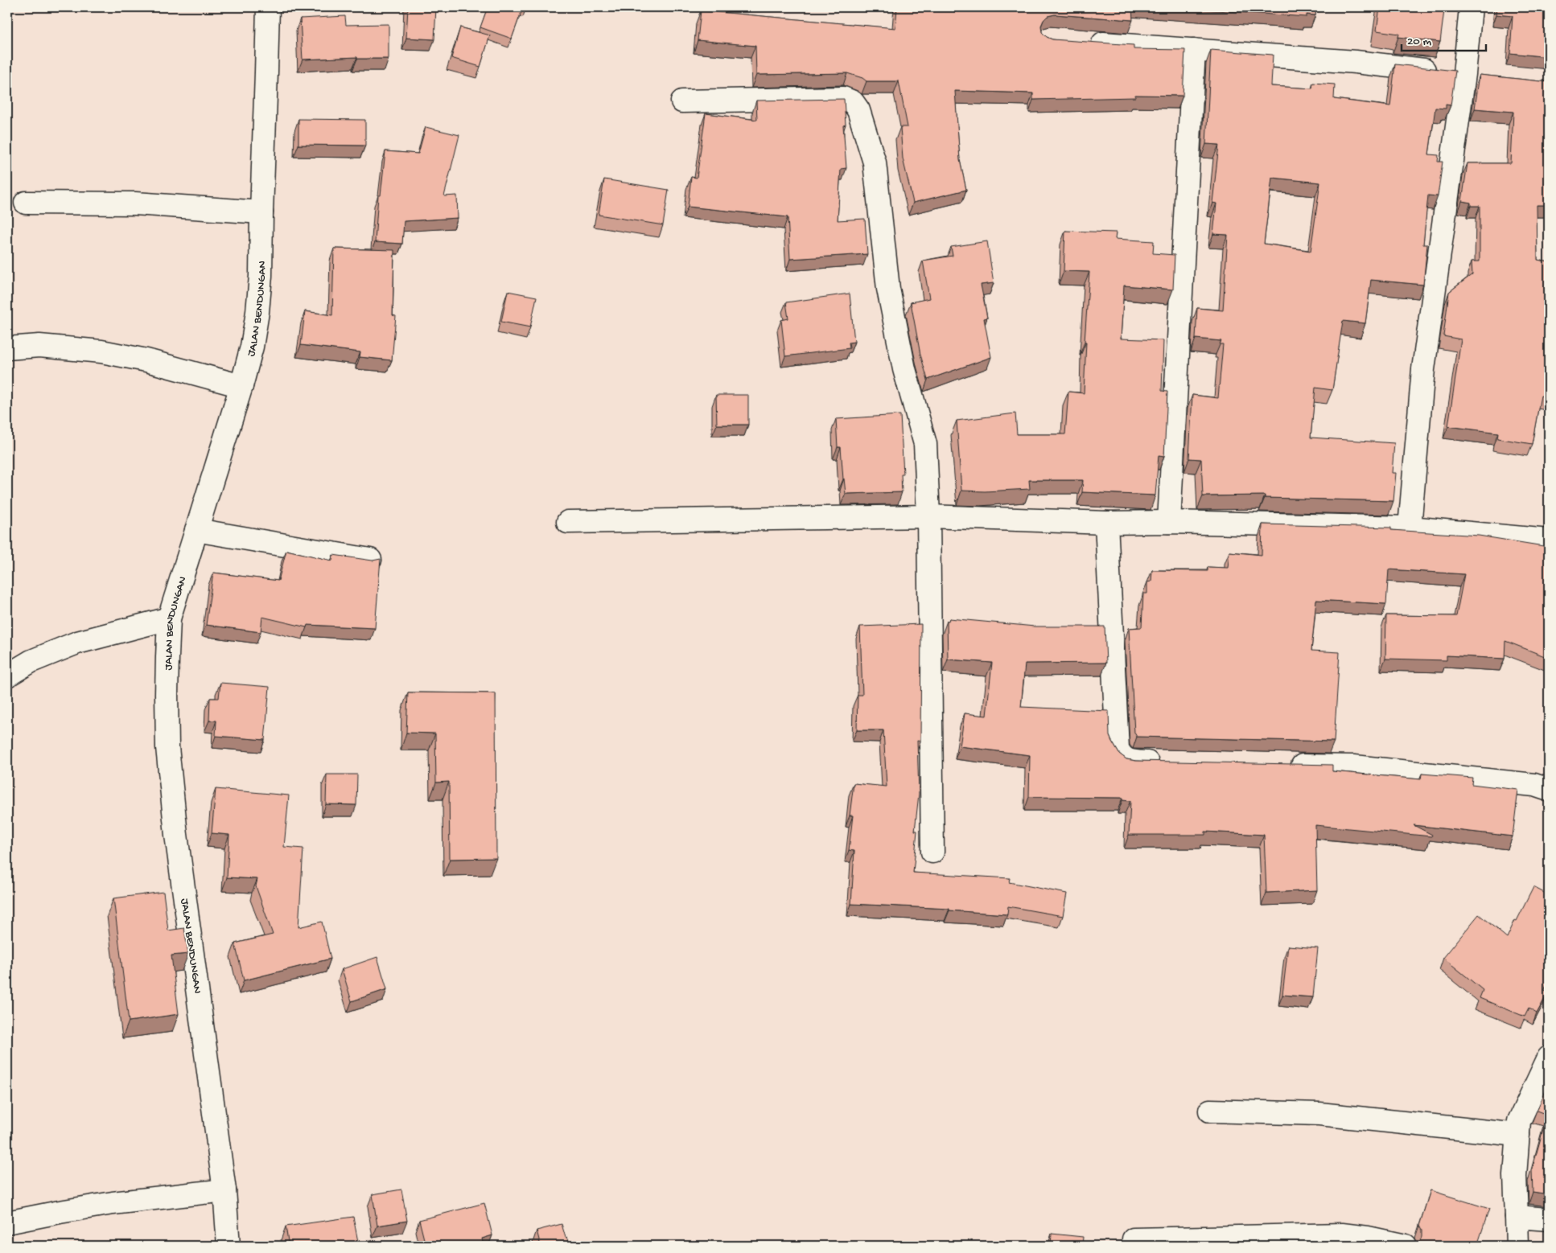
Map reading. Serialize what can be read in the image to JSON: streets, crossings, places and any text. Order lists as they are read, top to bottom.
{
  "streets": {
    "street": ["JALAN BENDUNGAN"]
  },
  "scale_bar": "20 m"
}
